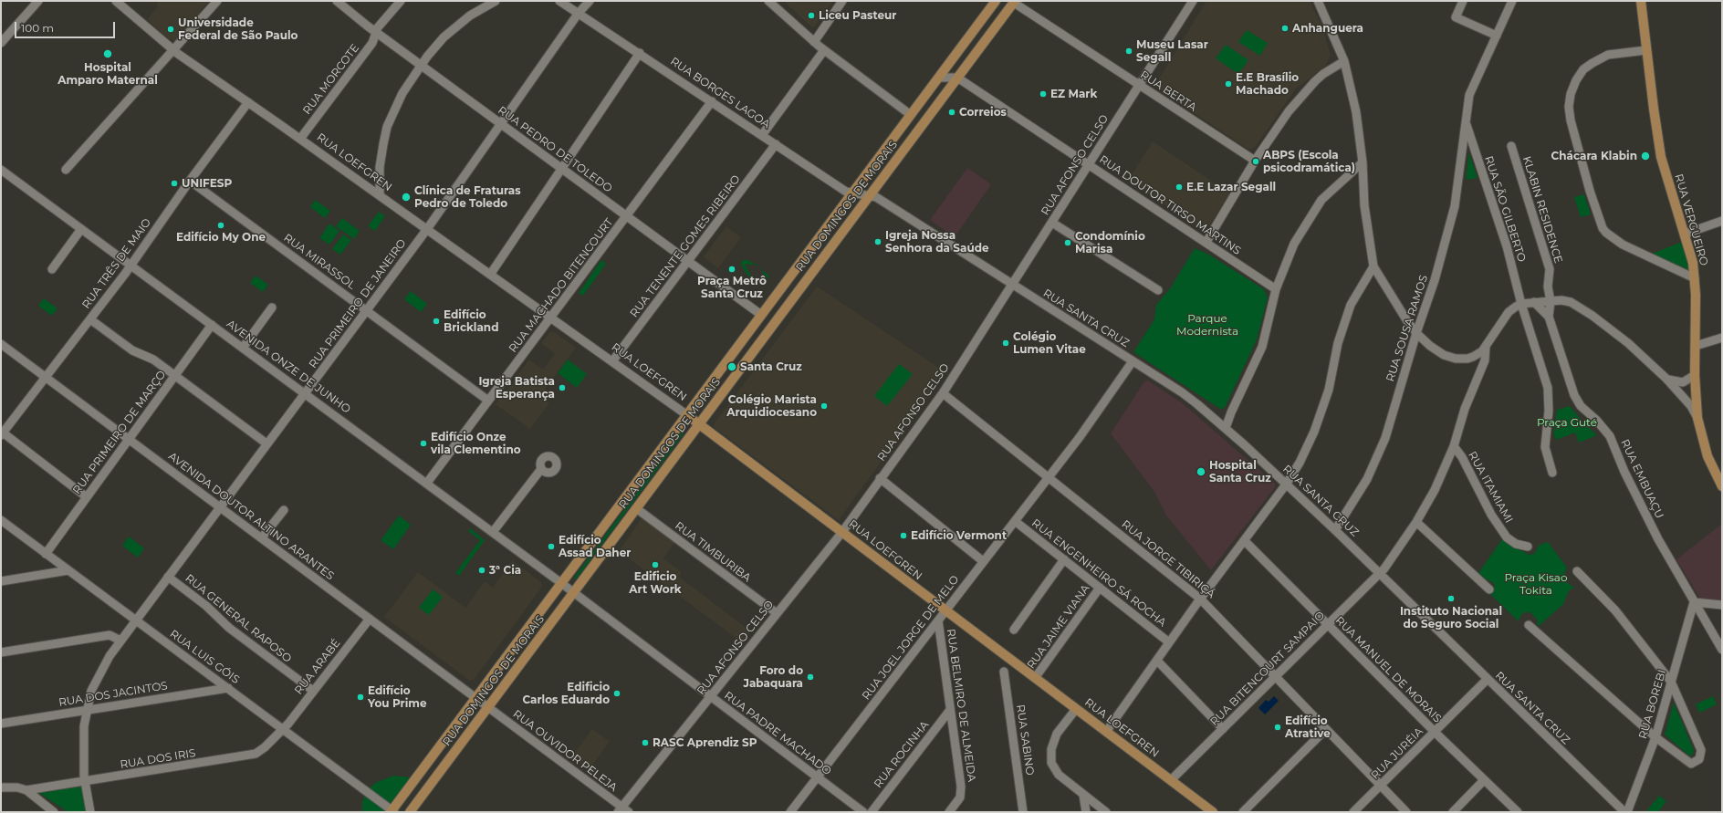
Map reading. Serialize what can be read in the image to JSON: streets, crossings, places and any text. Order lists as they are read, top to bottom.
{
  "streets": {
    "main road": ["RUA LOEFGREN", "RUA DOMINGOS DE MORAIS", "RUA VERGUEIRO"],
    "street": [
      "RUA MORCOTE",
      "RUA BERTA",
      "RUA BORGES LAGOA",
      "RUA PEDRO DE TOLEDO",
      "RUA AFONSO CELSO",
      "RUA DOUTOR TIRSO MARTINS",
      "RUA SÃO GILBERTO",
      "KLABIN RESIDENCE",
      "RUA TENENTE GOMES RIBEIRO",
      "RUA MIRASSOL",
      "RUA TRÊS DE MAIO",
      "RUA MACHADO BITENCOURT",
      "RUA PRIMEIRO DE JANEIRO",
      "RUA SANTA CRUZ",
      "RUA SOUSA RAMOS",
      "AVENIDA ONZE DE JUNHO",
      "RUA PRIMEIRO DE MARÇO",
      "RUA EMBUAÇU",
      "RUA ITAMIAMI",
      "AVENIDA DOUTOR ALTINO ARANTES",
      "RUA TIMBURIBA",
      "RUA JORGE TIBIRIÇÁ",
      "RUA ENGENHEIRO SÁ ROCHA",
      "RUA GENERAL RAPOSO",
      "RUA JAIME VIANA",
      "RUA JOEL JORGE DE MELO",
      "RUA LUIS GÓIS",
      "RUA ARABÉ",
      "RUA BITENCOURT SAMPAIO",
      "RUA MANUEL DE MORAIS",
      "RUA DOS JACINTOS",
      "RUA BOREBI",
      "RUA BELMIRO DE ALMEIDA",
      "RUA PADRE MACHADO",
      "RUA SABINO",
      "RUA OUVIDOR PELEJA",
      "RUA JURÉIA",
      "RUA ROCINHA",
      "RUA DOS IRIS"
    ]
  },
  "crossings": [
    ["RUA MORCOTE", "RUA PEDRO DE TOLEDO"],
    ["RUA MORCOTE", "RUA LOEFGREN"],
    ["RUA BERTA", "RUA AFONSO CELSO"],
    ["RUA BERTA", "RUA DOMINGOS DE MORAIS"],
    ["RUA BORGES LAGOA", "RUA DOMINGOS DE MORAIS"],
    ["RUA BORGES LAGOA", "RUA TENENTE GOMES RIBEIRO"],
    ["RUA BORGES LAGOA", "RUA MACHADO BITENCOURT"],
    ["RUA BORGES LAGOA", "RUA PRIMEIRO DE JANEIRO"],
    ["RUA BORGES LAGOA", "RUA SANTA CRUZ"],
    ["RUA PEDRO DE TOLEDO", "RUA DOMINGOS DE MORAIS"],
    ["RUA PEDRO DE TOLEDO", "RUA TENENTE GOMES RIBEIRO"],
    ["RUA PEDRO DE TOLEDO", "RUA MACHADO BITENCOURT"],
    ["RUA PEDRO DE TOLEDO", "RUA PRIMEIRO DE JANEIRO"],
    ["RUA LOEFGREN", "RUA AFONSO CELSO"],
    ["RUA LOEFGREN", "RUA DOMINGOS DE MORAIS"],
    ["RUA LOEFGREN", "RUA TENENTE GOMES RIBEIRO"],
    ["RUA LOEFGREN", "RUA TRÊS DE MAIO"],
    ["RUA LOEFGREN", "RUA MACHADO BITENCOURT"],
    ["RUA LOEFGREN", "RUA PRIMEIRO DE JANEIRO"],
    ["RUA LOEFGREN", "RUA JAIME VIANA"],
    ["RUA LOEFGREN", "RUA JOEL JORGE DE MELO"],
    ["RUA LOEFGREN", "RUA BITENCOURT SAMPAIO"],
    ["RUA AFONSO CELSO", "RUA DOUTOR TIRSO MARTINS"],
    ["RUA AFONSO CELSO", "RUA SANTA CRUZ"],
    ["RUA AFONSO CELSO", "RUA TIMBURIBA"],
    ["RUA AFONSO CELSO", "RUA JORGE TIBIRIÇÁ"],
    ["RUA AFONSO CELSO", "RUA PADRE MACHADO"],
    ["RUA AFONSO CELSO", "RUA OUVIDOR PELEJA"],
    ["RUA DOUTOR TIRSO MARTINS", "RUA DOMINGOS DE MORAIS"],
    ["RUA DOMINGOS DE MORAIS", "RUA SANTA CRUZ"],
    ["RUA DOMINGOS DE MORAIS", "AVENIDA ONZE DE JUNHO"],
    ["RUA DOMINGOS DE MORAIS", "AVENIDA DOUTOR ALTINO ARANTES"],
    ["RUA DOMINGOS DE MORAIS", "RUA TIMBURIBA"],
    ["RUA DOMINGOS DE MORAIS", "RUA LUIS GÓIS"],
    ["RUA DOMINGOS DE MORAIS", "RUA PADRE MACHADO"],
    ["RUA DOMINGOS DE MORAIS", "RUA OUVIDOR PELEJA"],
    ["RUA SÃO GILBERTO", "RUA SOUSA RAMOS"],
    ["KLABIN RESIDENCE", "RUA EMBUAÇU"],
    ["RUA MIRASSOL", "RUA TRÊS DE MAIO"],
    ["RUA MIRASSOL", "RUA MACHADO BITENCOURT"],
    ["RUA MIRASSOL", "RUA PRIMEIRO DE JANEIRO"],
    ["RUA TRÊS DE MAIO", "AVENIDA ONZE DE JUNHO"],
    ["RUA TRÊS DE MAIO", "AVENIDA DOUTOR ALTINO ARANTES"],
    ["RUA MACHADO BITENCOURT", "AVENIDA ONZE DE JUNHO"],
    ["RUA PRIMEIRO DE JANEIRO", "AVENIDA ONZE DE JUNHO"],
    ["RUA PRIMEIRO DE JANEIRO", "AVENIDA DOUTOR ALTINO ARANTES"],
    ["RUA PRIMEIRO DE JANEIRO", "RUA GENERAL RAPOSO"],
    ["RUA PRIMEIRO DE JANEIRO", "RUA LUIS GÓIS"],
    ["RUA PRIMEIRO DE JANEIRO", "RUA DOS JACINTOS"],
    ["RUA PRIMEIRO DE JANEIRO", "RUA DOS IRIS"],
    ["RUA SANTA CRUZ", "RUA SOUSA RAMOS"],
    ["RUA SANTA CRUZ", "RUA JOEL JORGE DE MELO"],
    ["RUA SANTA CRUZ", "RUA BITENCOURT SAMPAIO"],
    ["RUA SANTA CRUZ", "RUA BOREBI"],
    ["RUA SANTA CRUZ", "RUA JURÉIA"],
    ["AVENIDA ONZE DE JUNHO", "RUA PRIMEIRO DE MARÇO"],
    ["AVENIDA ONZE DE JUNHO", "RUA PADRE MACHADO"],
    ["RUA PRIMEIRO DE MARÇO", "AVENIDA DOUTOR ALTINO ARANTES"],
    ["RUA PRIMEIRO DE MARÇO", "RUA LUIS GÓIS"],
    ["RUA EMBUAÇU", "RUA BOREBI"],
    ["RUA ITAMIAMI", "RUA BITENCOURT SAMPAIO"],
    ["AVENIDA DOUTOR ALTINO ARANTES", "RUA ARABÉ"],
    ["AVENIDA DOUTOR ALTINO ARANTES", "RUA OUVIDOR PELEJA"],
    ["RUA JORGE TIBIRIÇÁ", "RUA JOEL JORGE DE MELO"],
    ["RUA JORGE TIBIRIÇÁ", "RUA BITENCOURT SAMPAIO"],
    ["RUA JORGE TIBIRIÇÁ", "RUA JURÉIA"],
    ["RUA ENGENHEIRO SÁ ROCHA", "RUA JAIME VIANA"],
    ["RUA ENGENHEIRO SÁ ROCHA", "RUA JOEL JORGE DE MELO"],
    ["RUA GENERAL RAPOSO", "RUA ARABÉ"],
    ["RUA JOEL JORGE DE MELO", "RUA BELMIRO DE ALMEIDA"],
    ["RUA JOEL JORGE DE MELO", "RUA PADRE MACHADO"],
    ["RUA LUIS GÓIS", "RUA ARABÉ"],
    ["RUA LUIS GÓIS", "RUA DOS JACINTOS"],
    ["RUA LUIS GÓIS", "RUA DOS IRIS"],
    ["RUA ARABÉ", "RUA DOS IRIS"],
    ["RUA BITENCOURT SAMPAIO", "RUA MANUEL DE MORAIS"],
    ["RUA MANUEL DE MORAIS", "RUA JURÉIA"],
    ["RUA BELMIRO DE ALMEIDA", "RUA ROCINHA"]
  ],
  "parks": ["Parque Modernista", "Praça Guté", "Praça Kisao Tokita"],
  "places": [
    "Liceu Pasteur",
    "Anhanguera",
    "Universidade Federal de São Paulo",
    "Museu Lasar Segall",
    "Hospital Amparo Maternal",
    "E.E Brasílio Machado",
    "EZ Mark",
    "Correios",
    "Chácara Klabin",
    "ABPS (Escola psicodramática)",
    "UNIFESP",
    "E.E Lazar Segall",
    "Clínica de Fraturas Pedro de Toledo",
    "Edifício My One",
    "Igreja Nossa Senhora da Saúde",
    "Condomínio Marisa",
    "Praça Metrô Santa Cruz",
    "Edifício Brickland",
    "Colégio Lumen Vitae",
    "Santa Cruz",
    "Igreja Batista Esperança",
    "Colégio Marista Arquidiocesano",
    "Edifício Onze vila Clementino",
    "Hospital Santa Cruz",
    "Edifício Vermont",
    "Edifício Assad Daher",
    "Edificio Art Work",
    "3ª Cia",
    "Instituto Nacional do Seguro Social",
    "Foro do Jabaquara",
    "Edificio Carlos Eduardo",
    "Edifício You Prime",
    "Edifício Atrative",
    "RASC Aprendiz SP"
  ],
  "scale_bar": "100 m"
}
